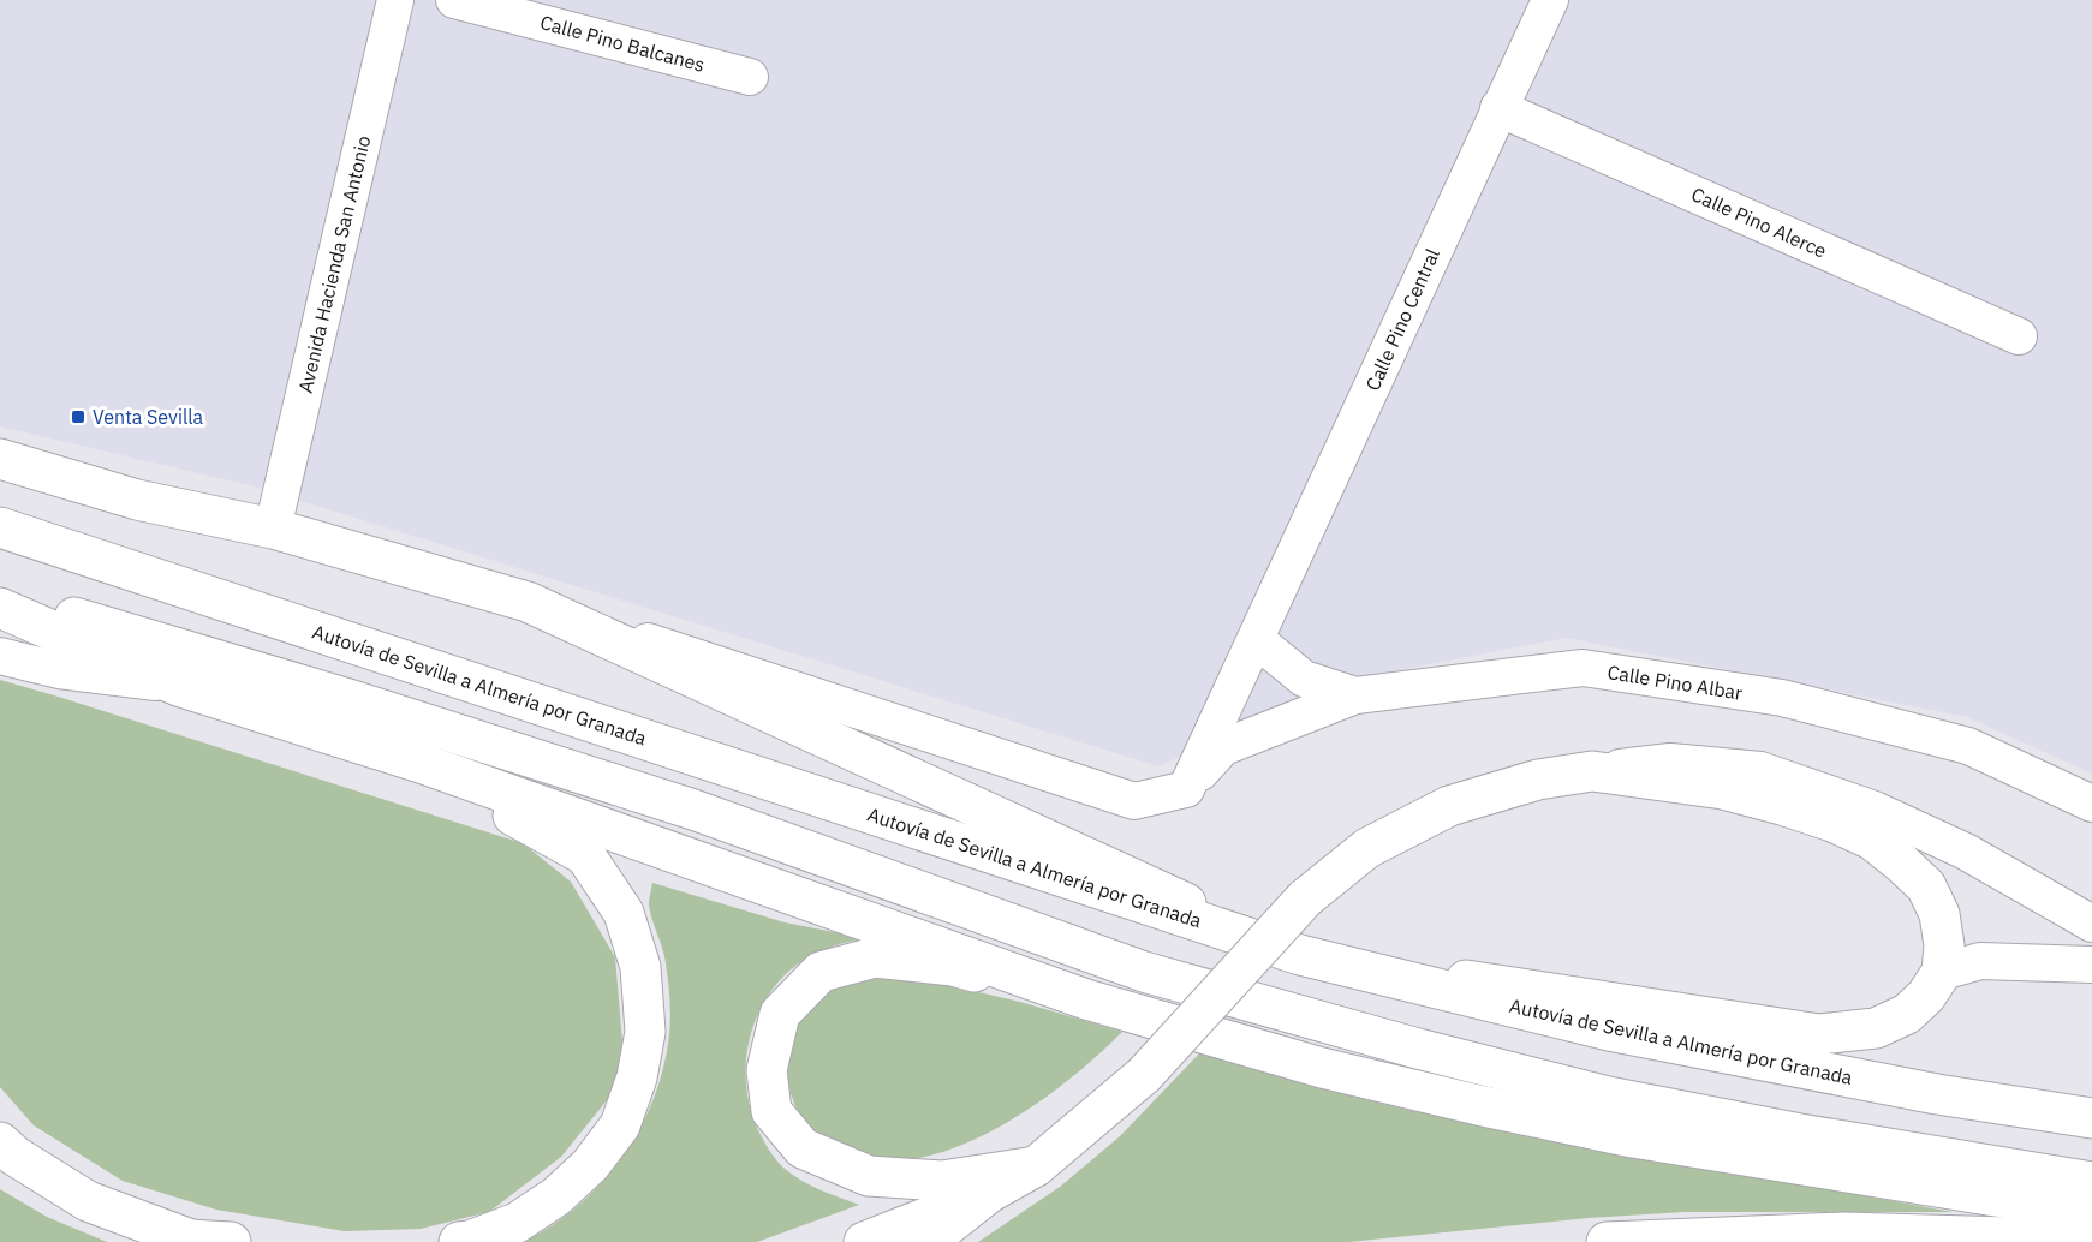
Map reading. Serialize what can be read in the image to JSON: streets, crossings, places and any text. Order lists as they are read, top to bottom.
{
  "streets": {
    "main road": ["Autovía de Sevilla a Almería por Granada"],
    "street": [
      "Calle Pino Balcanes",
      "Calle Pino Alerce",
      "Avenida Hacienda San Antonio",
      "Calle Pino Central",
      "Calle Pino Albar"
    ]
  },
  "crossings": [
    ["Calle Pino Alerce", "Calle Pino Central"],
    ["Calle Pino Central", "Calle Pino Albar"]
  ],
  "places": {
    "transit": ["Venta Sevilla"]
  }
}
